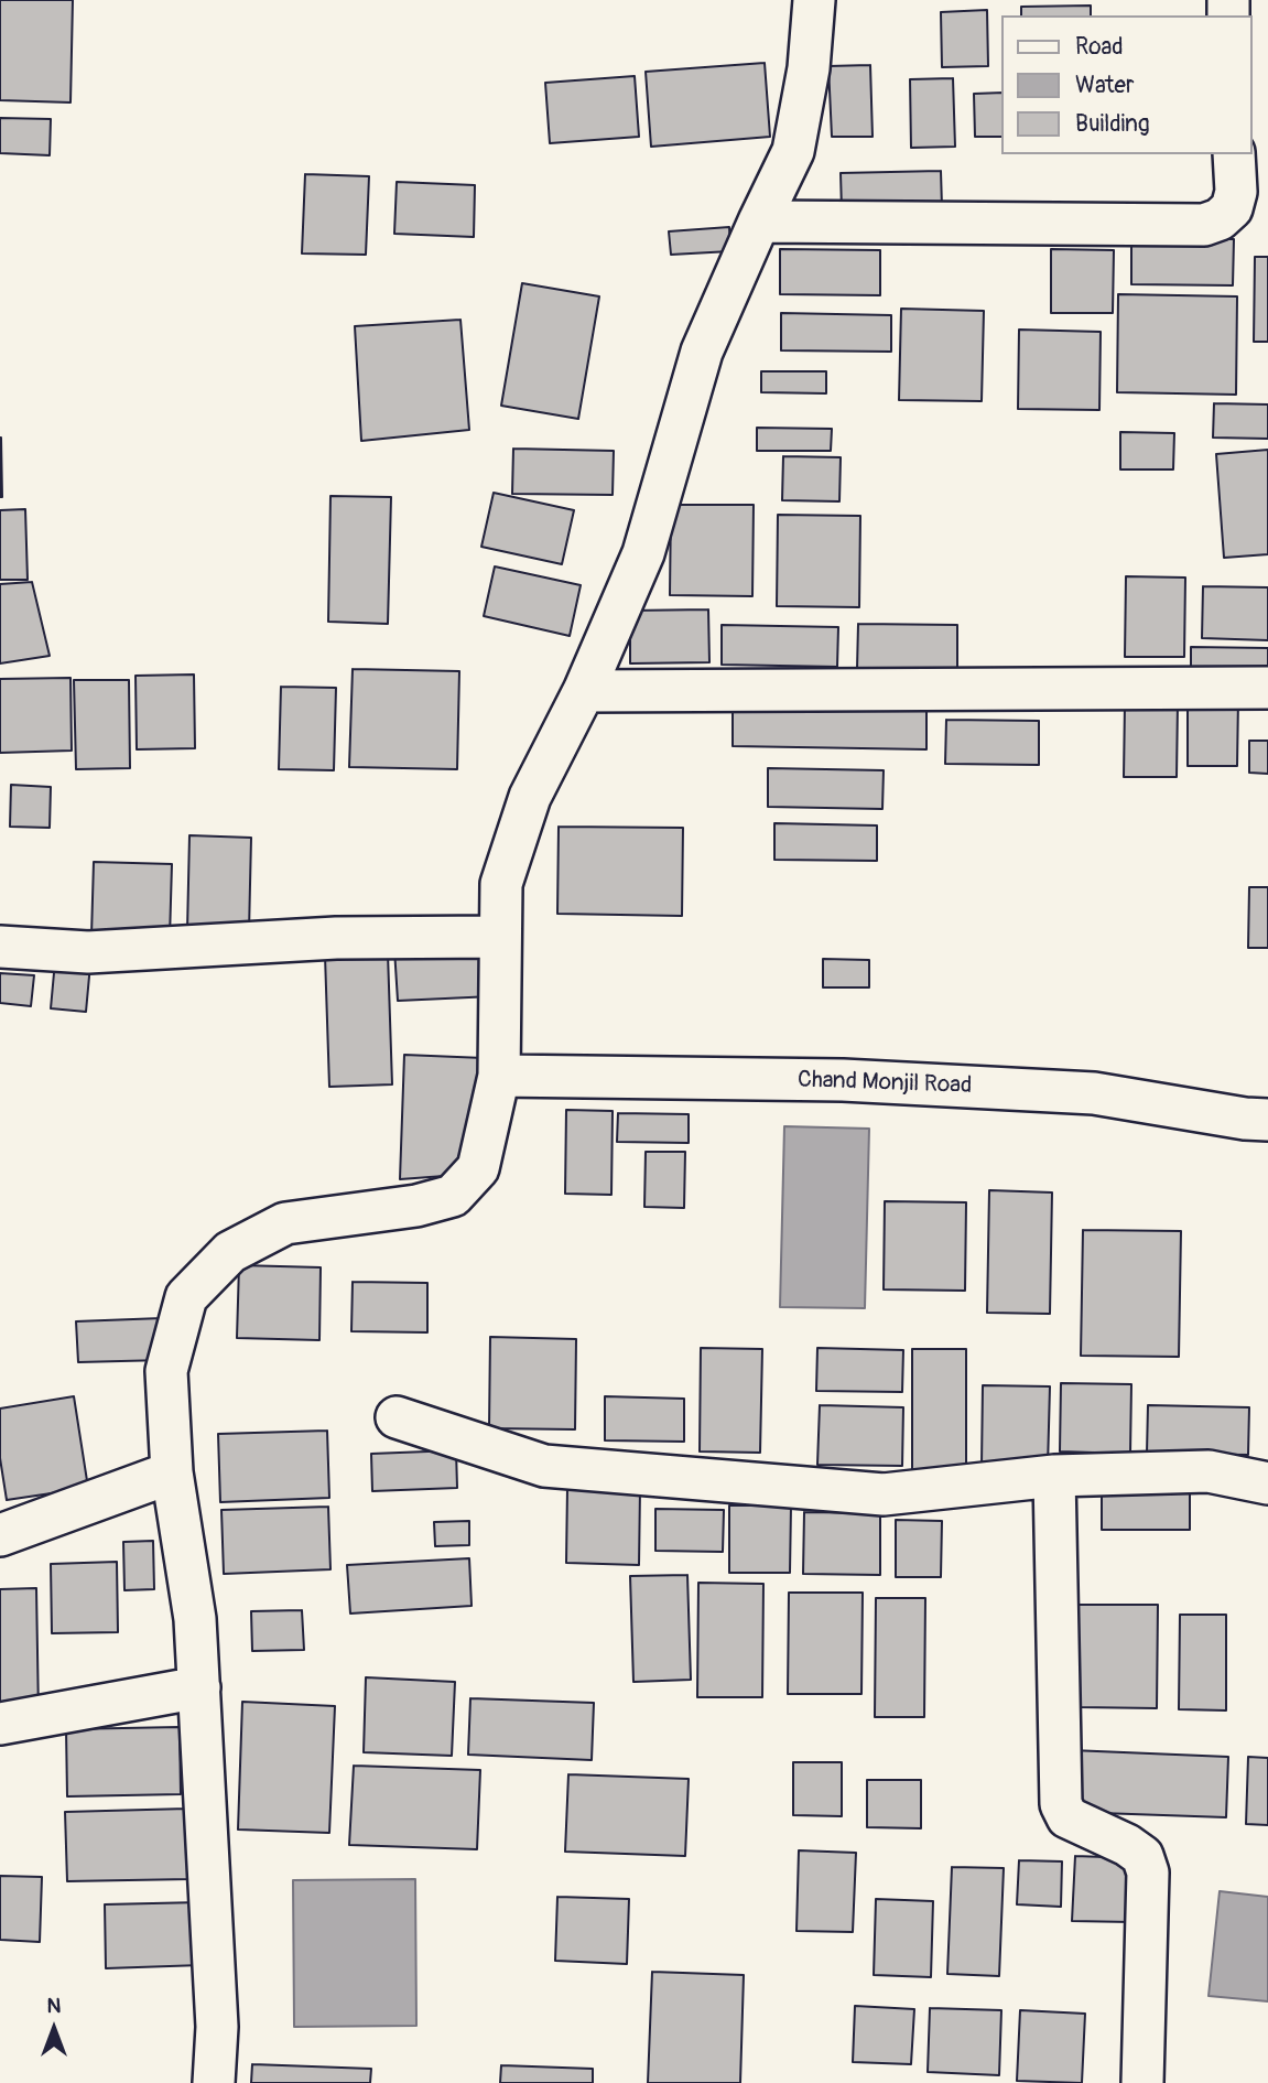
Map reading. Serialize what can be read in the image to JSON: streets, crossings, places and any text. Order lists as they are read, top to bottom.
{
  "streets": {
    "street": ["Chand Monjil Road"]
  },
  "legend": ["Road", "Water", "Building"],
  "north": "top"
}
